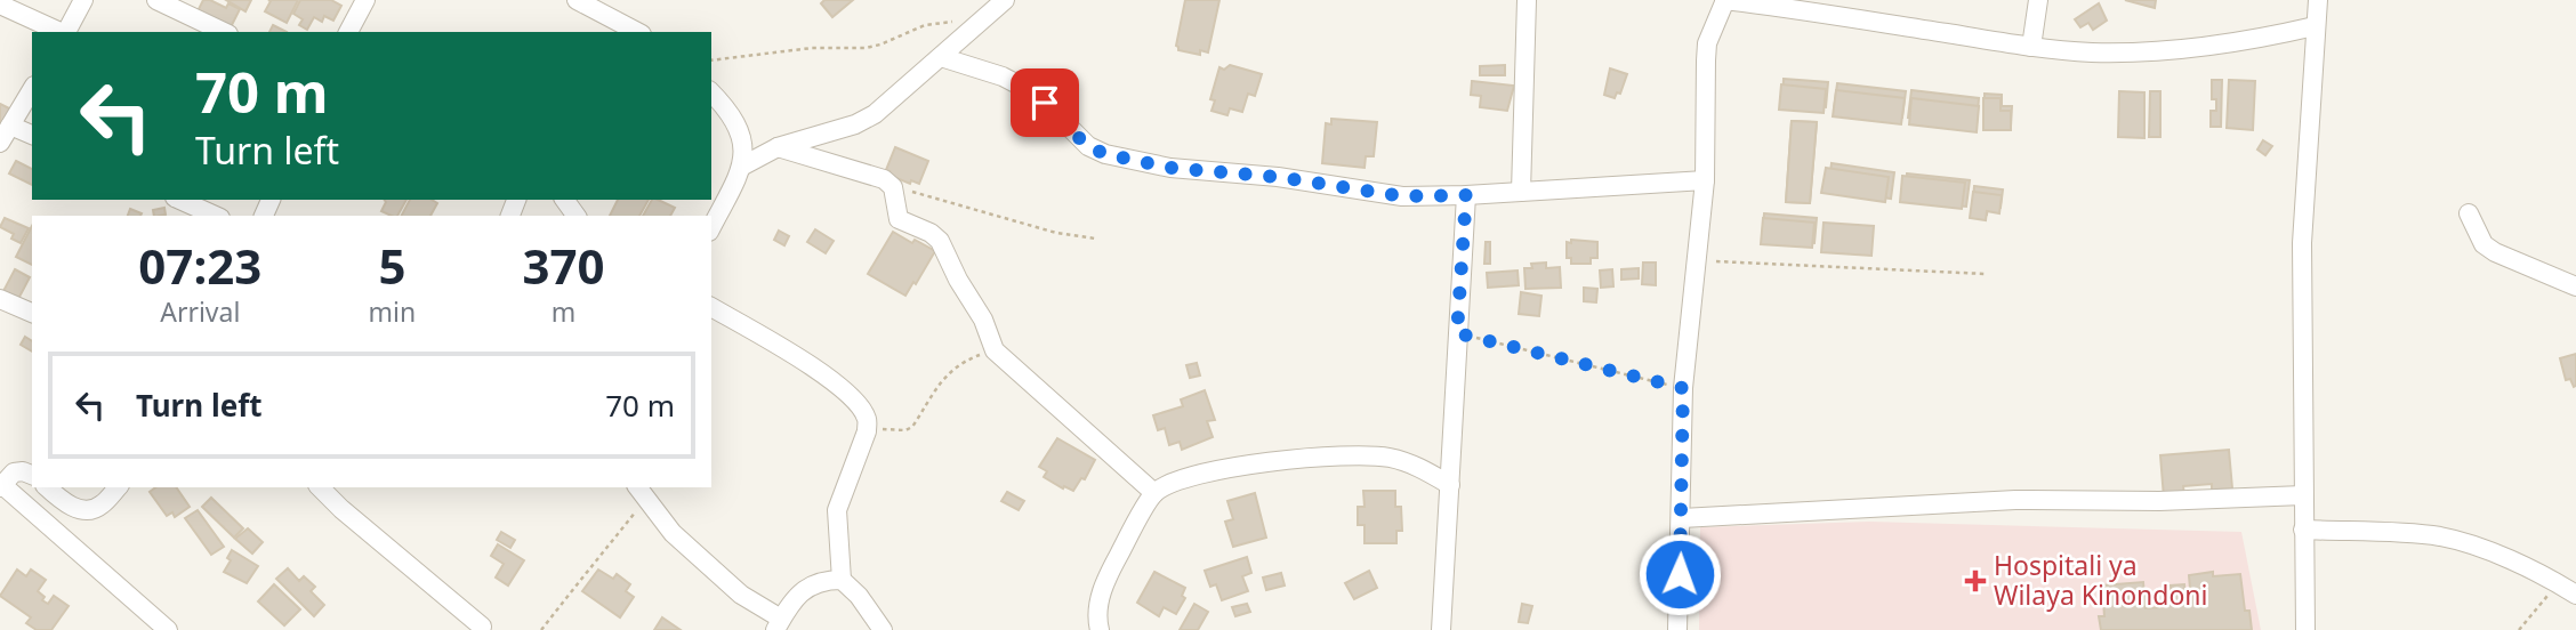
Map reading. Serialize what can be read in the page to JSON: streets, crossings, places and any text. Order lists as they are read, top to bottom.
{
  "places": {
    "health": ["Hospitali ya Wilaya Kinondoni"]
  },
  "page": {
    "turn": ["70 m", "Turn left"],
    "eta": [
      "07:23",
      "Arrival",
      "5",
      "min",
      "370",
      "m"
    ],
    "list": [
      {
        "name": "Turn left",
        "value": "70 m"
      }
    ]
  }
}
